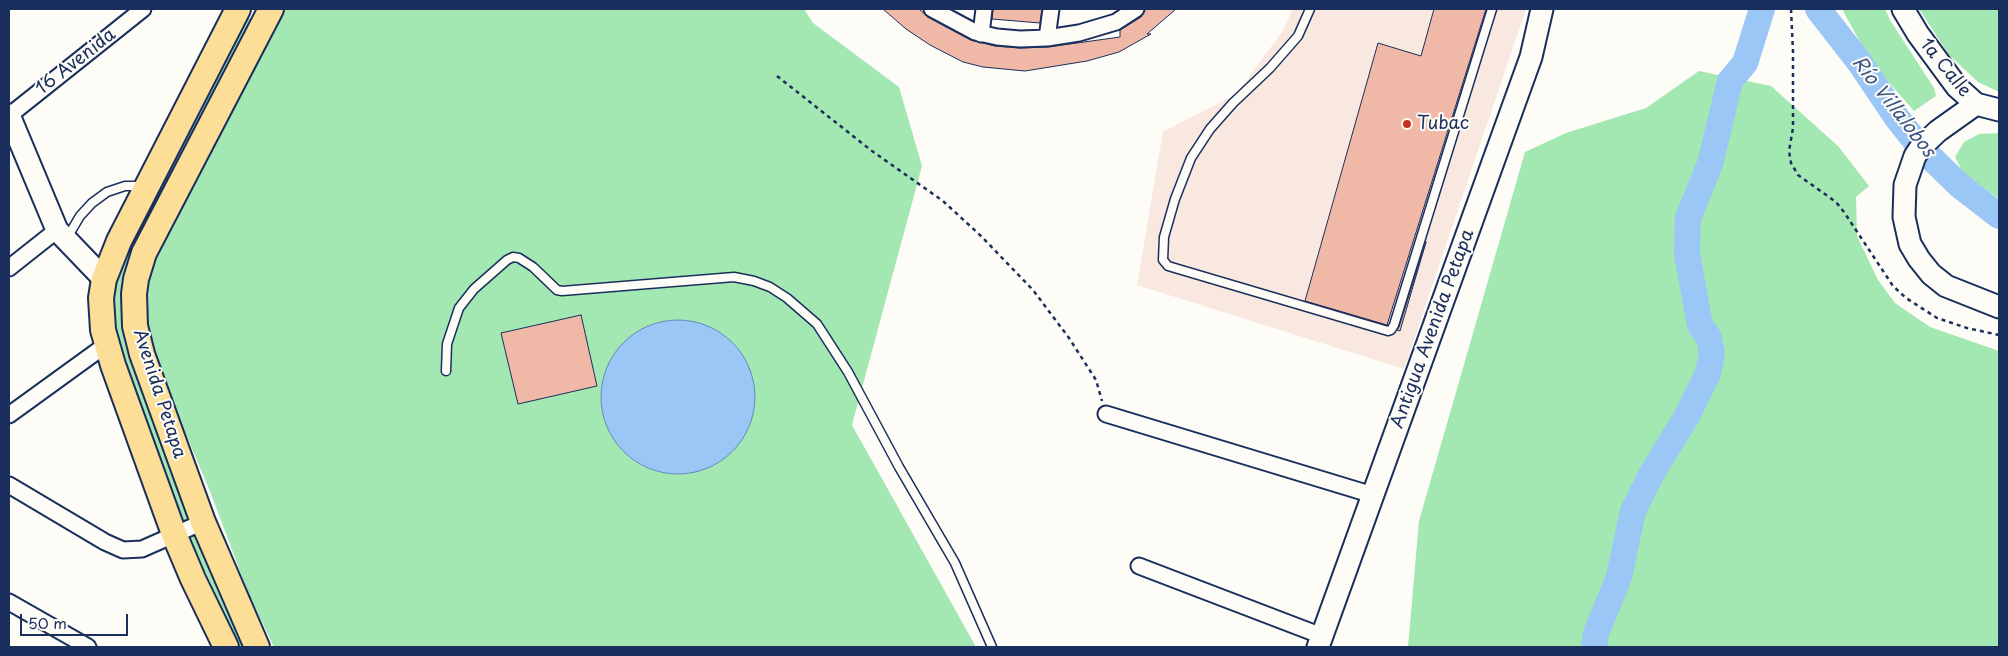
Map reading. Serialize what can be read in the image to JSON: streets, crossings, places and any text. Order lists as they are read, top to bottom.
{
  "streets": {
    "main road": ["1a Calle", "Antigua Avenida Petapa", "Avenida Petapa"],
    "street": ["16 Avenida"]
  },
  "water": ["Río Villalobos"],
  "places": ["Tubac"],
  "scale_bar": "50 m"
}
